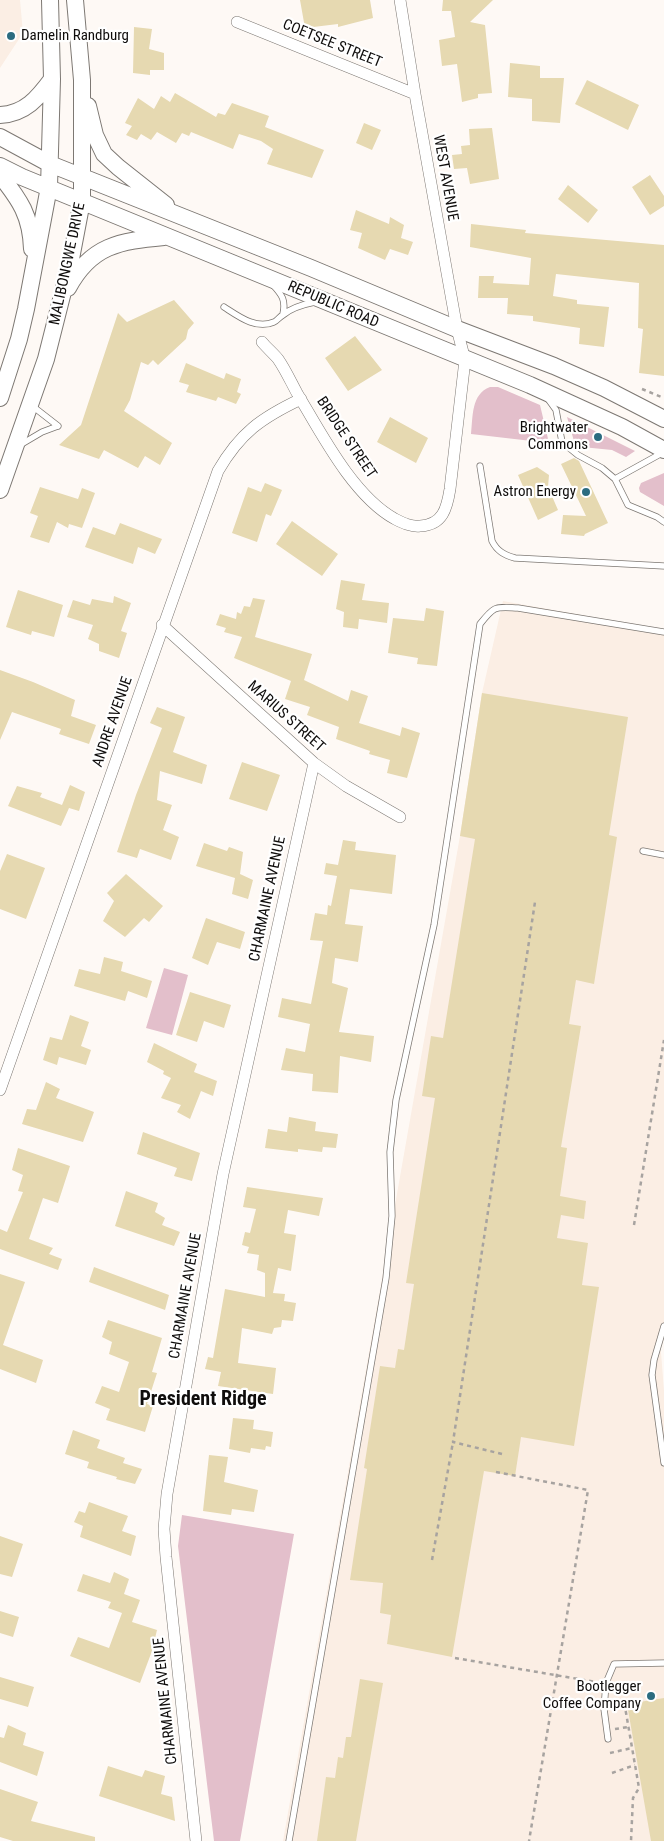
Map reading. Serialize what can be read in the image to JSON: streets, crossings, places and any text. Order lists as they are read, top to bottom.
{
  "streets": {
    "main road": ["MALIBONGWE DRIVE", "REPUBLIC ROAD"],
    "street": [
      "COETSEE STREET",
      "WEST AVENUE",
      "BRIDGE STREET",
      "MARIUS STREET",
      "ANDRE AVENUE",
      "CHARMAINE AVENUE"
    ]
  },
  "crossings": [
    ["COETSEE STREET", "WEST AVENUE"],
    ["WEST AVENUE", "REPUBLIC ROAD"],
    ["WEST AVENUE", "BRIDGE STREET"],
    ["MALIBONGWE DRIVE", "REPUBLIC ROAD"],
    ["REPUBLIC ROAD", "BRIDGE STREET"],
    ["BRIDGE STREET", "ANDRE AVENUE"],
    ["MARIUS STREET", "ANDRE AVENUE"],
    ["MARIUS STREET", "CHARMAINE AVENUE"]
  ],
  "districts": ["President Ridge"],
  "places": [
    "Damelin Randburg",
    "Brightwater Commons",
    "Astron Energy",
    "Bootlegger Coffee Company"
  ]
}
